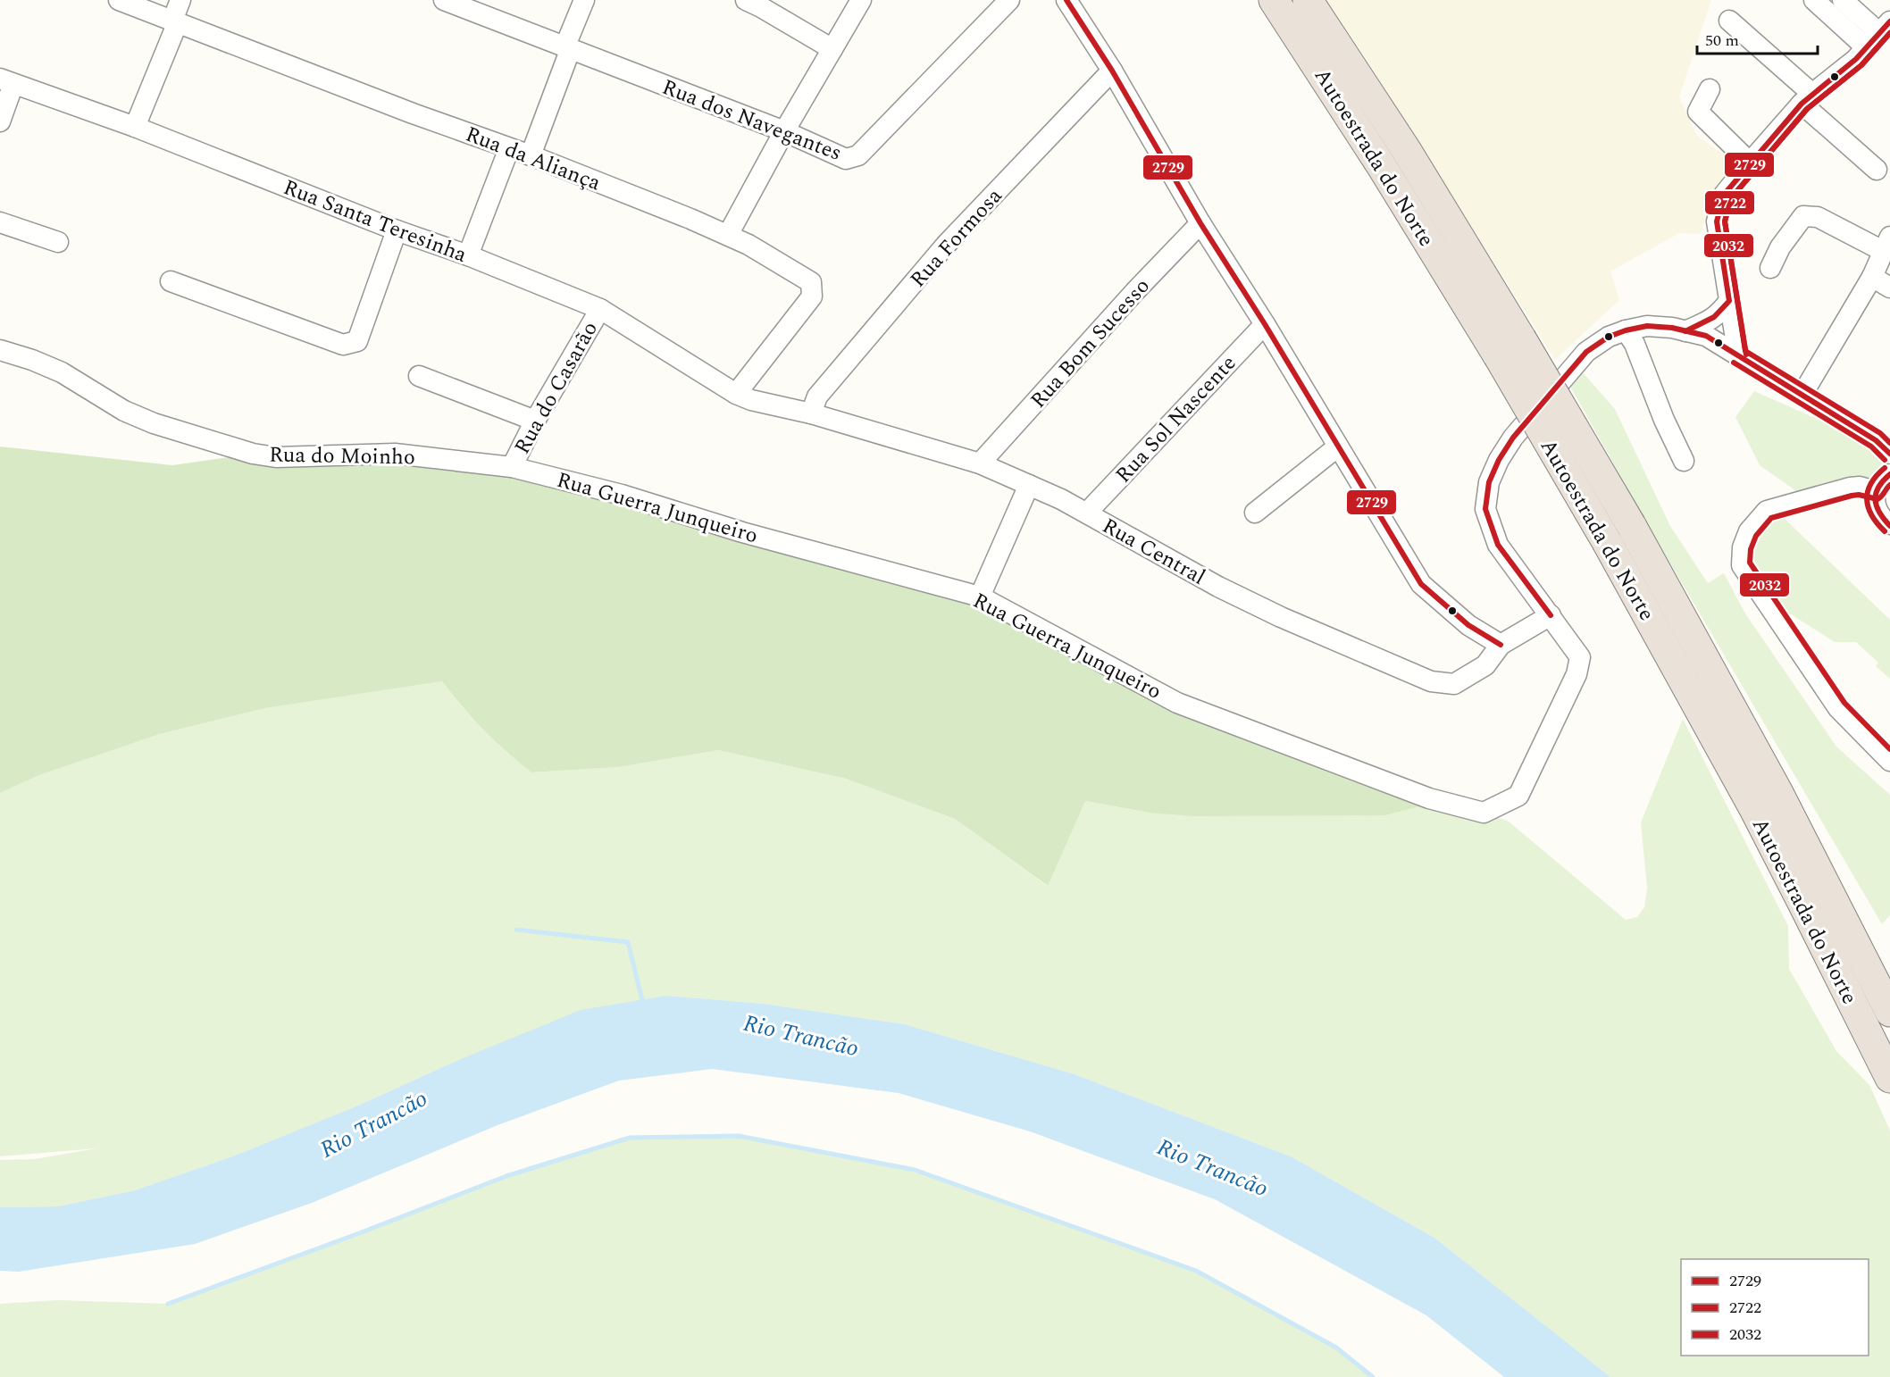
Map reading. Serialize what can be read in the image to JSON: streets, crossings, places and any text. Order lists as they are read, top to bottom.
{
  "streets": {
    "highway": ["Autoestrada do Norte"],
    "street": [
      "Rua dos Navegantes",
      "Rua da Aliança",
      "Rua Santa Teresinha",
      "Rua Formosa",
      "Rua Bom Sucesso",
      "Rua do Casarão",
      "Rua Sol Nascente",
      "Rua do Moinho",
      "Rua Guerra Junqueiro",
      "Rua Central"
    ]
  },
  "crossings": [
    ["Rua da Aliança", "Rua Santa Teresinha"],
    ["Rua da Aliança", "Rua Central"],
    ["Rua Santa Teresinha", "Rua do Casarão"],
    ["Rua Santa Teresinha", "Rua Central"],
    ["Rua Formosa", "Rua Central"],
    ["Rua Bom Sucesso", "Rua Central"],
    ["Rua do Casarão", "Rua do Moinho"],
    ["Rua do Casarão", "Rua Guerra Junqueiro"],
    ["Rua Sol Nascente", "Rua Central"],
    ["Rua do Moinho", "Rua Guerra Junqueiro"],
    ["Rua Guerra Junqueiro", "Rua Central"]
  ],
  "water": ["Rio Trancão"],
  "lines": ["transit line 2729", "transit line 2722", "transit line 2032"],
  "legend": ["2729", "2722", "2032"],
  "scale_bar": "50 m"
}
